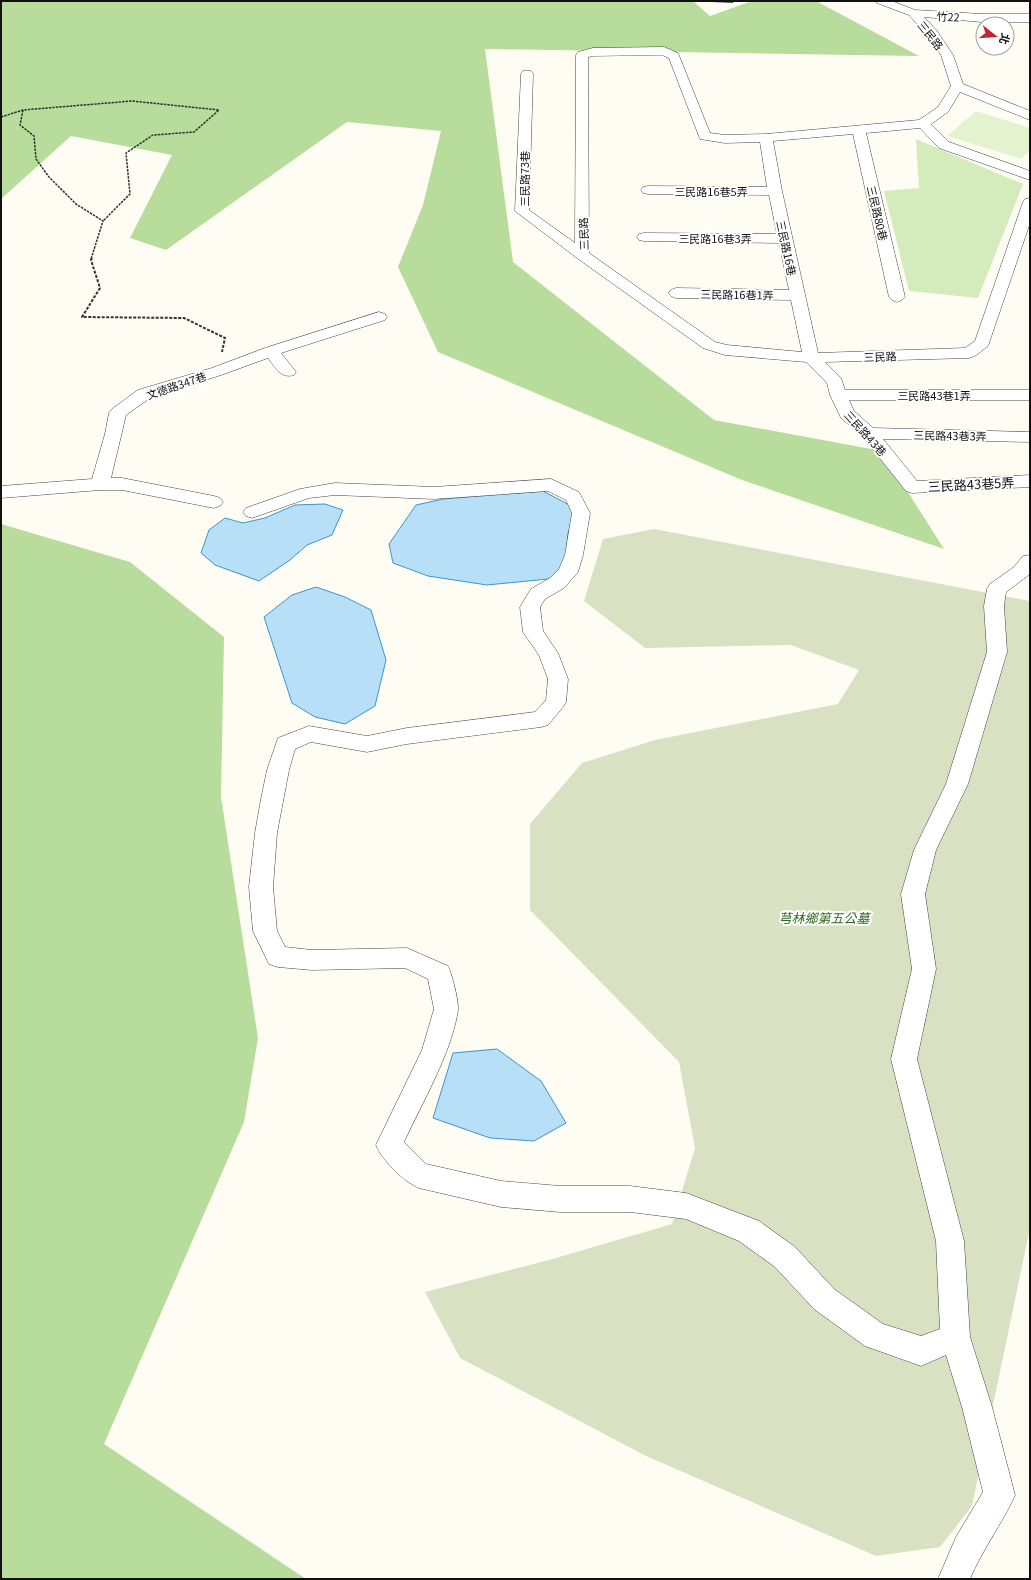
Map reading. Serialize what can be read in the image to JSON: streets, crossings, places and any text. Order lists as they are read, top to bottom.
{
  "streets": {
    "street": [
      "竹22",
      "三民路",
      "三民路73巷",
      "三民路16巷5弄",
      "三民路80巷",
      "三民路16巷3弄",
      "三民路16巷",
      "三民路16巷1弄",
      "文德路347巷",
      "三民路43巷1弄",
      "三民路43巷",
      "三民路43巷3弄",
      "三民路43巷5弄"
    ]
  },
  "crossings": [
    ["竹22", "三民路"],
    ["三民路", "三民路73巷"],
    ["三民路", "三民路80巷"],
    ["三民路", "三民路16巷"],
    ["三民路", "三民路43巷"],
    ["三民路16巷5弄", "三民路16巷"],
    ["三民路16巷3弄", "三民路16巷"],
    ["三民路16巷", "三民路16巷1弄"],
    ["三民路16巷", "三民路43巷"],
    ["三民路43巷1弄", "三民路43巷"],
    ["三民路43巷", "三民路43巷3弄"],
    ["三民路43巷", "三民路43巷5弄"]
  ],
  "parks": ["芎林鄉第五公墓"],
  "north": "right"
}
